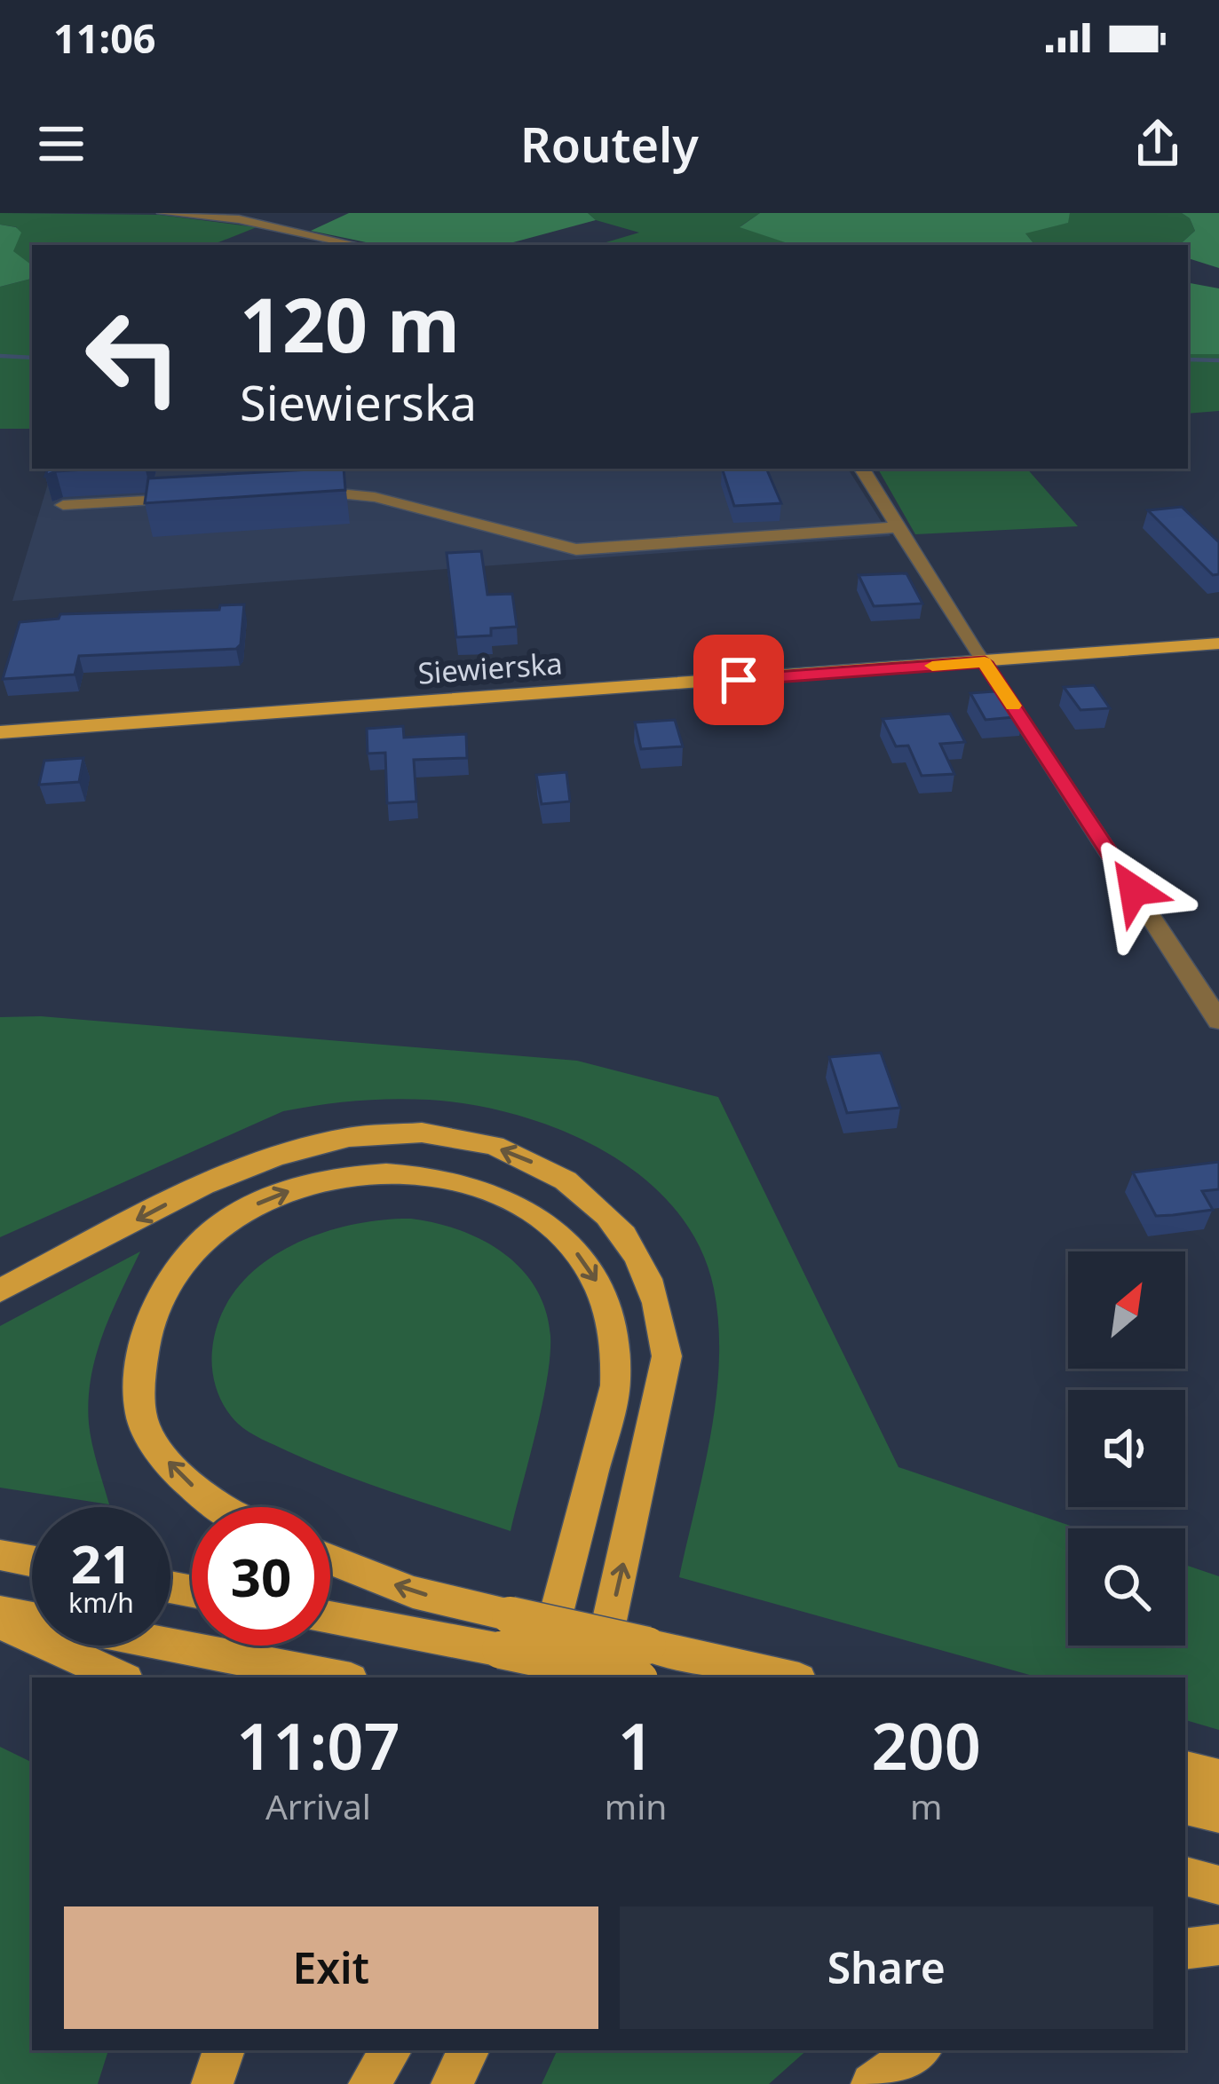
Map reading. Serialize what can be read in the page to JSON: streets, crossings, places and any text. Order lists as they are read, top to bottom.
{
  "streets": {
    "main road": ["Siewierska"]
  },
  "north": "top right",
  "page": {
    "status": "11:06",
    "header": "Routely",
    "turn": ["120 m", "Siewierska"],
    "speed": "21 km/h",
    "limit": "30",
    "eta": [
      "11:07",
      "Arrival",
      "1",
      "min",
      "200",
      "m"
    ],
    "buttons": ["Exit", "Share"]
  }
}
